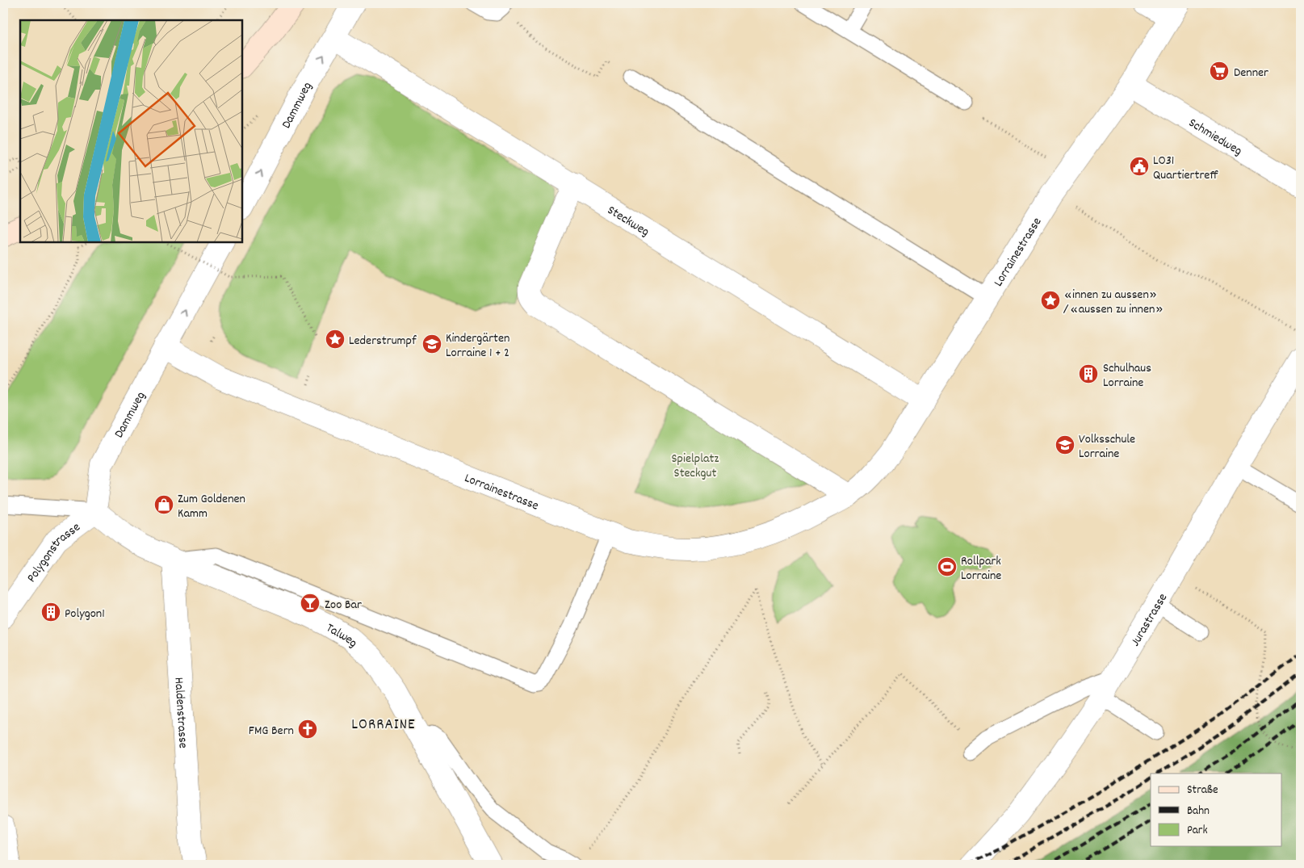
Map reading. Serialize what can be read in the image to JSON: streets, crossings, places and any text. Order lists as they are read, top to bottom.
{
  "streets": {
    "street": [
      "Dammweg",
      "Schmiedweg",
      "Steckweg",
      "Lorrainestrasse",
      "Polygonstrasse",
      "Jurastrasse",
      "Talweg",
      "Haldenstrasse"
    ]
  },
  "crossings": [
    ["Dammweg", "Steckweg"],
    ["Dammweg", "Lorrainestrasse"],
    ["Dammweg", "Polygonstrasse"],
    ["Dammweg", "Talweg"],
    ["Schmiedweg", "Lorrainestrasse"],
    ["Steckweg", "Lorrainestrasse"],
    ["Polygonstrasse", "Talweg"],
    ["Talweg", "Haldenstrasse"]
  ],
  "one_way": ["Dammweg"],
  "districts": ["LORRAINE"],
  "parks": ["Spielplatz Steckgut"],
  "places": {
    "supermarket": ["Denner"],
    "public building": ["LO31 Quartiertreff"],
    "place": ["«innen zu aussen» ⁄ «aussen zu innen»", "Lederstrumpf"],
    "school or university": ["Kindergärten Lorraine 1 + 2", "Volksschule Lorraine"],
    "building": ["Schulhaus Lorraine", "Polygon1"],
    "shop": ["Zum Goldenen Kamm"],
    "sports": ["Rollpark Lorraine"],
    "bar": ["Zoo Bar"],
    "church": ["FMG Bern"]
  },
  "legend": ["Straße", "Bahn", "Park"]
}
